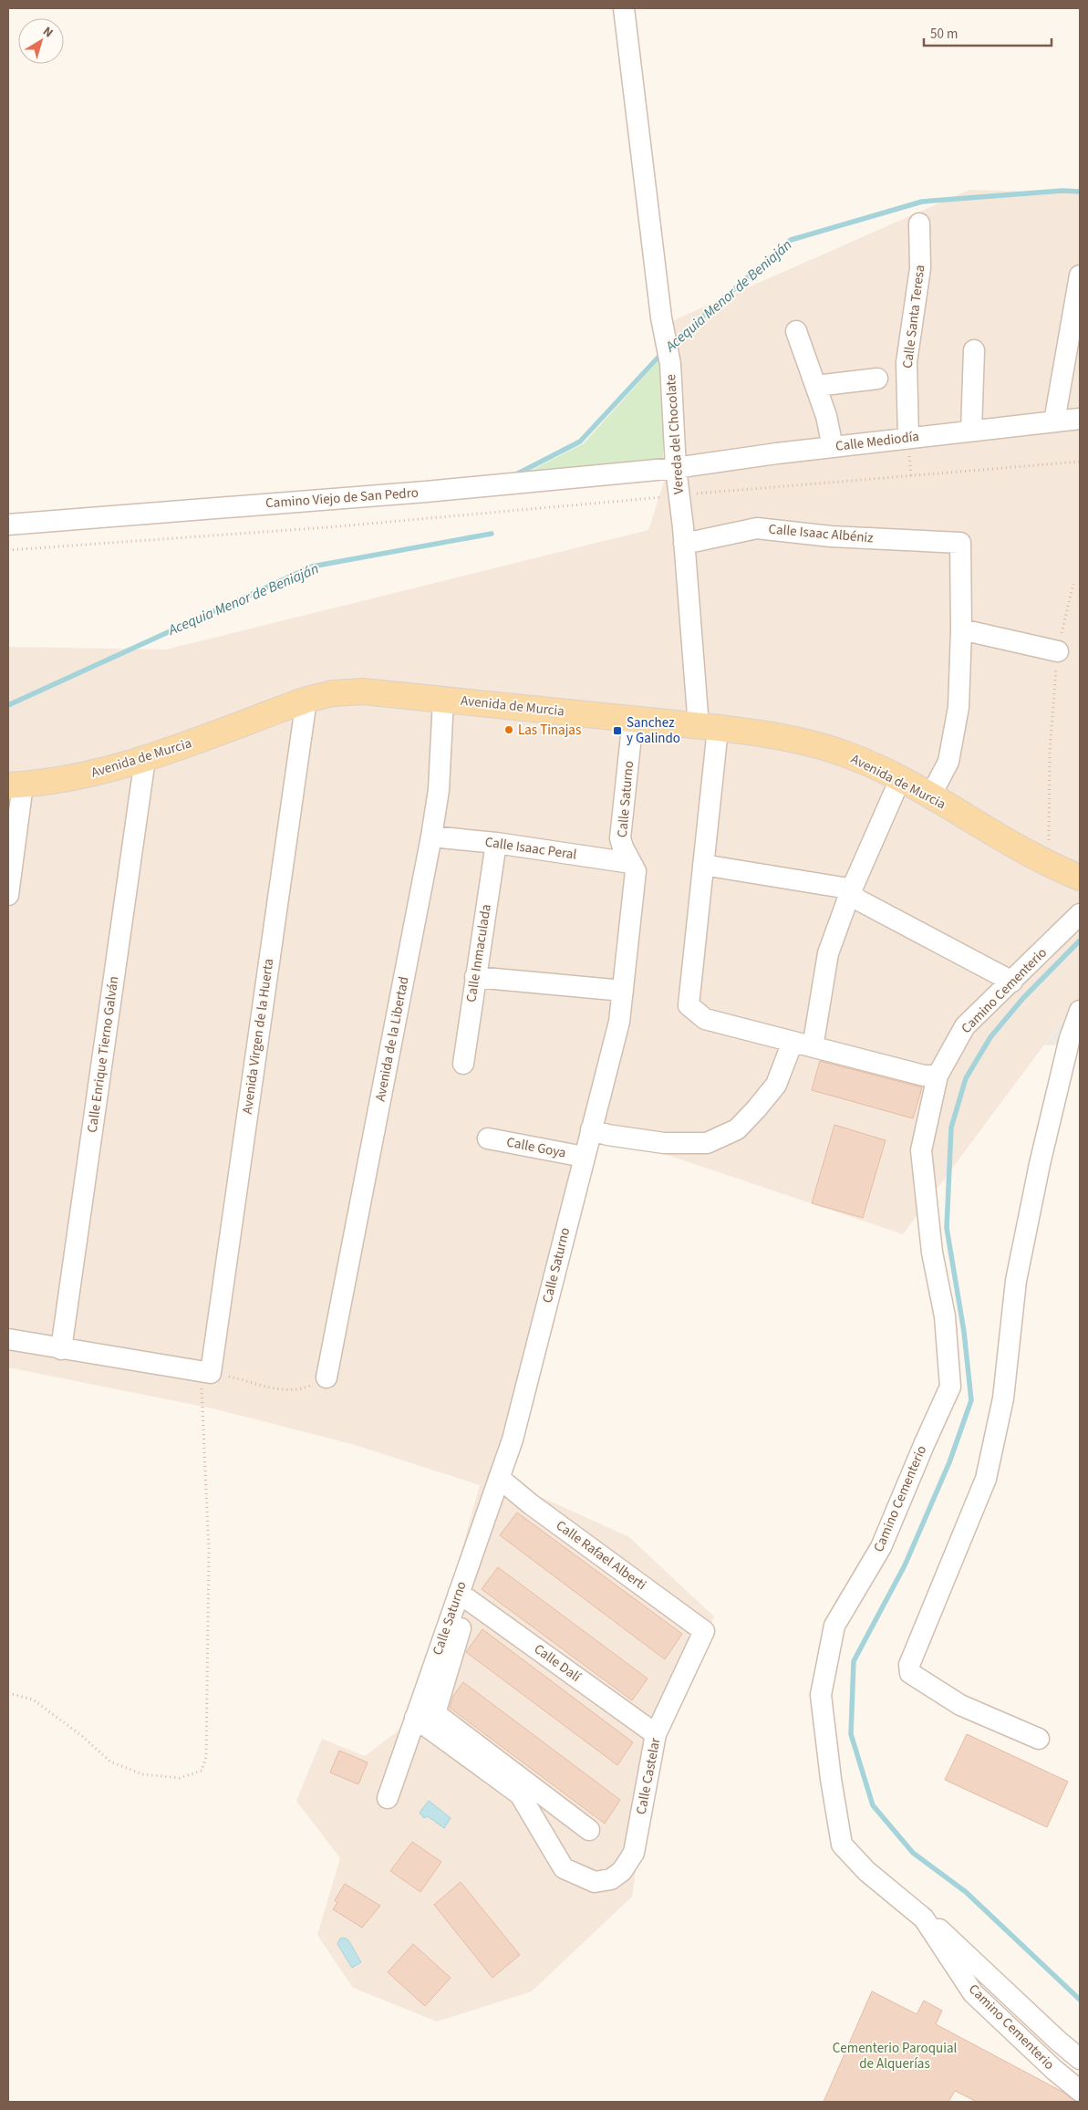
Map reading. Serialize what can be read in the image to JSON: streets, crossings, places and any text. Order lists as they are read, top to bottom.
{
  "streets": {
    "main road": ["Avenida de Murcia"],
    "street": [
      "Calle Santa Teresa",
      "Vereda del Chocolate",
      "Calle Mediodía",
      "Camino Viejo de San Pedro",
      "Calle Isaac Albéniz",
      "Calle Saturno",
      "Calle Isaac Peral",
      "Calle Inmaculada",
      "Camino Cementerio",
      "Avenida Virgen de la Huerta",
      "Avenida de la Libertad",
      "Calle Enrique Tierno Galván",
      "Calle Goya",
      "Calle Rafael Alberti",
      "Calle Dalí",
      "Calle Castelar"
    ]
  },
  "crossings": [
    ["Calle Santa Teresa", "Calle Mediodía"],
    ["Vereda del Chocolate", "Calle Mediodía"],
    ["Vereda del Chocolate", "Camino Viejo de San Pedro"],
    ["Vereda del Chocolate", "Calle Isaac Albéniz"],
    ["Vereda del Chocolate", "Avenida de Murcia"],
    ["Calle Mediodía", "Camino Viejo de San Pedro"],
    ["Avenida de Murcia", "Calle Saturno"],
    ["Avenida de Murcia", "Avenida Virgen de la Huerta"],
    ["Avenida de Murcia", "Avenida de la Libertad"],
    ["Avenida de Murcia", "Calle Enrique Tierno Galván"],
    ["Calle Saturno", "Calle Isaac Peral"],
    ["Calle Saturno", "Calle Goya"],
    ["Calle Saturno", "Calle Rafael Alberti"],
    ["Calle Saturno", "Calle Dalí"],
    ["Calle Saturno", "Calle Castelar"],
    ["Calle Isaac Peral", "Calle Inmaculada"],
    ["Calle Isaac Peral", "Avenida de la Libertad"],
    ["Calle Rafael Alberti", "Calle Castelar"],
    ["Calle Dalí", "Calle Castelar"]
  ],
  "water": ["Acequia Menor de Beniaján"],
  "parks": ["Cementerio Paroquial de Alquerías"],
  "places": {
    "other": ["Las Tinajas"],
    "transit": ["Sanchez y Galindo"]
  },
  "scale_bar": "50 m",
  "north": "top right"
}
